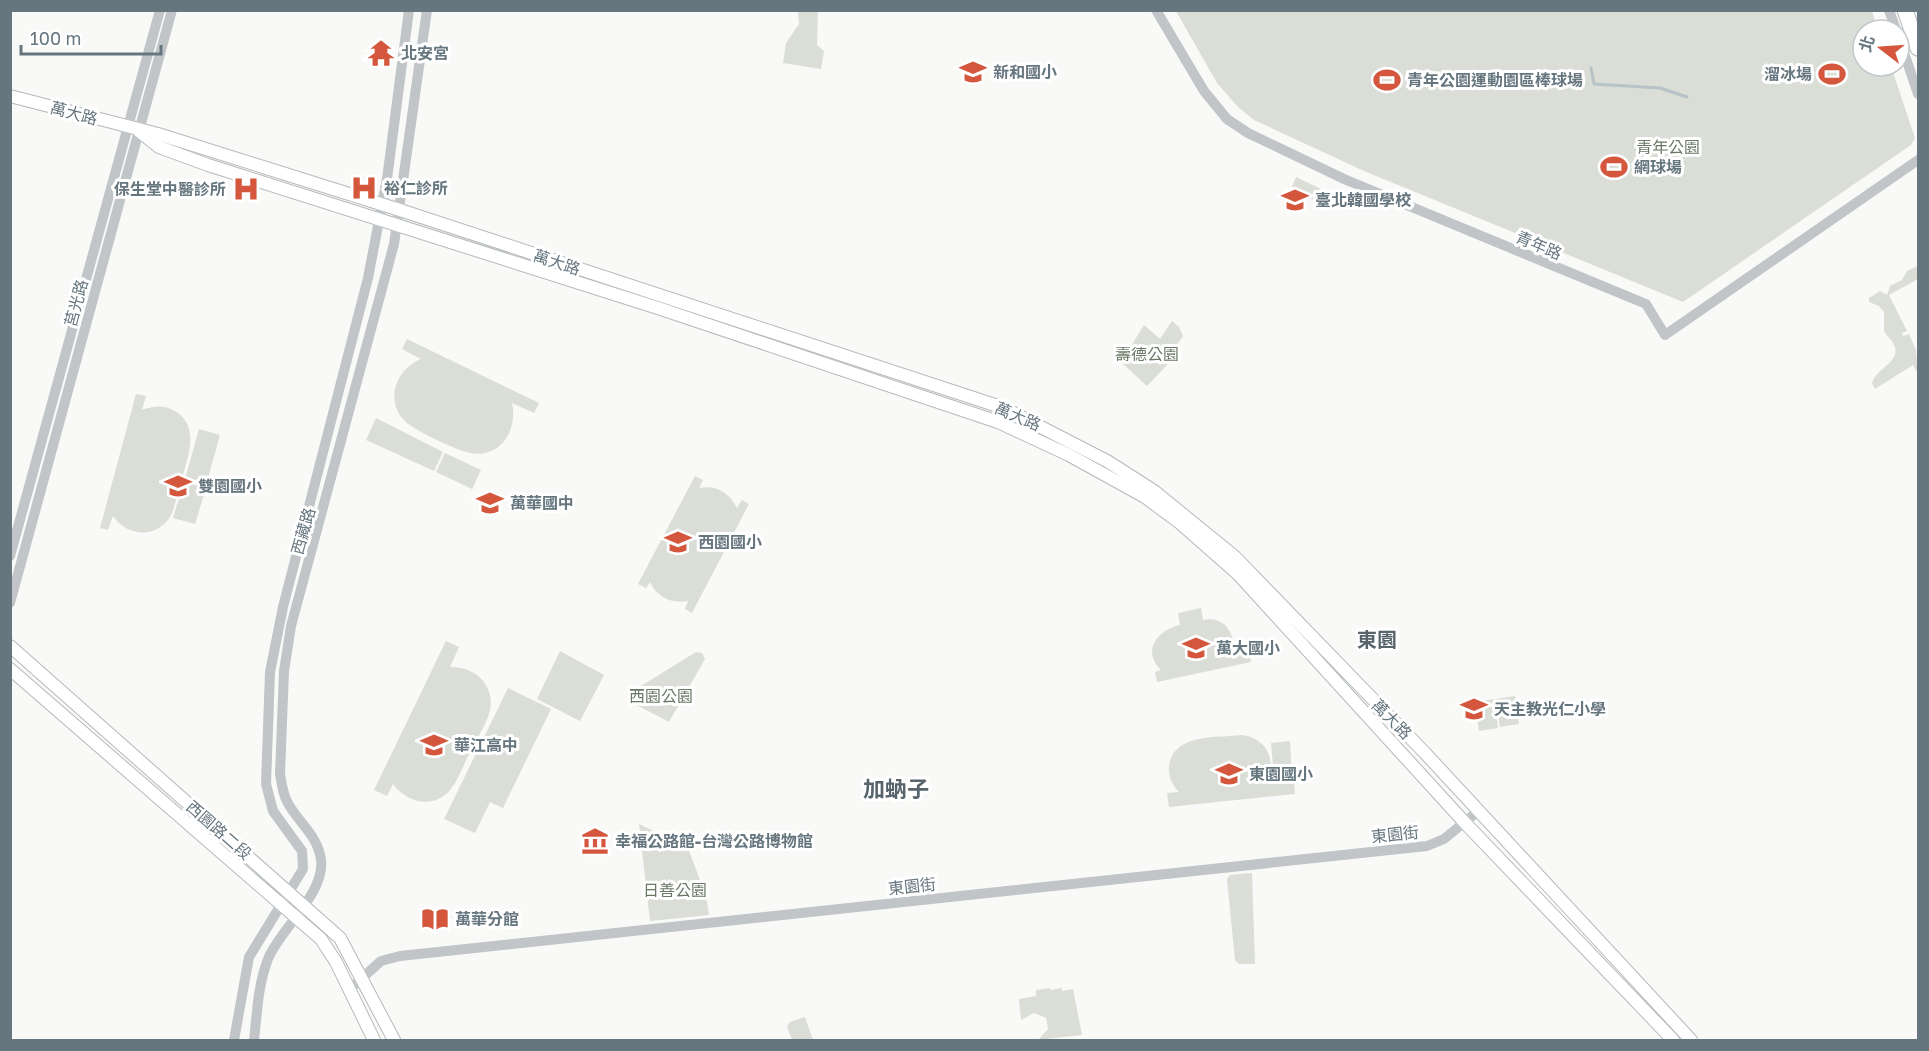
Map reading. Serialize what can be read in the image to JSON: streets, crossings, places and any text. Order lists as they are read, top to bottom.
{
  "streets": {
    "main road": ["萬大路", "西園路二段"],
    "street": [
      "青年路",
      "莒光路",
      "西藏路",
      "東園街"
    ]
  },
  "crossings": [
    ["萬大路", "莒光路"],
    ["萬大路", "西藏路"],
    ["萬大路", "東園街"],
    ["西藏路", "西園路二段"],
    ["西園路二段", "東園街"]
  ],
  "districts": ["東園", "加蚋子"],
  "parks": [
    "青年公園",
    "壽德公園",
    "西園公園",
    "日善公園"
  ],
  "places": {
    "temple": ["北安宮"],
    "school or university": [
      "新和國小",
      "臺北韓國學校",
      "雙園國小",
      "萬華國中",
      "西園國小",
      "萬大國小",
      "天主教光仁小學",
      "華江高中",
      "東園國小"
    ],
    "sports": ["溜冰場", "青年公園運動園區棒球場", "網球場"],
    "hospital": ["裕仁診所", "保生堂中醫診所"],
    "museum": ["幸福公路館-台灣公路博物館"],
    "library": ["萬華分館"]
  },
  "scale_bar": "100 m",
  "north": "left"
}
